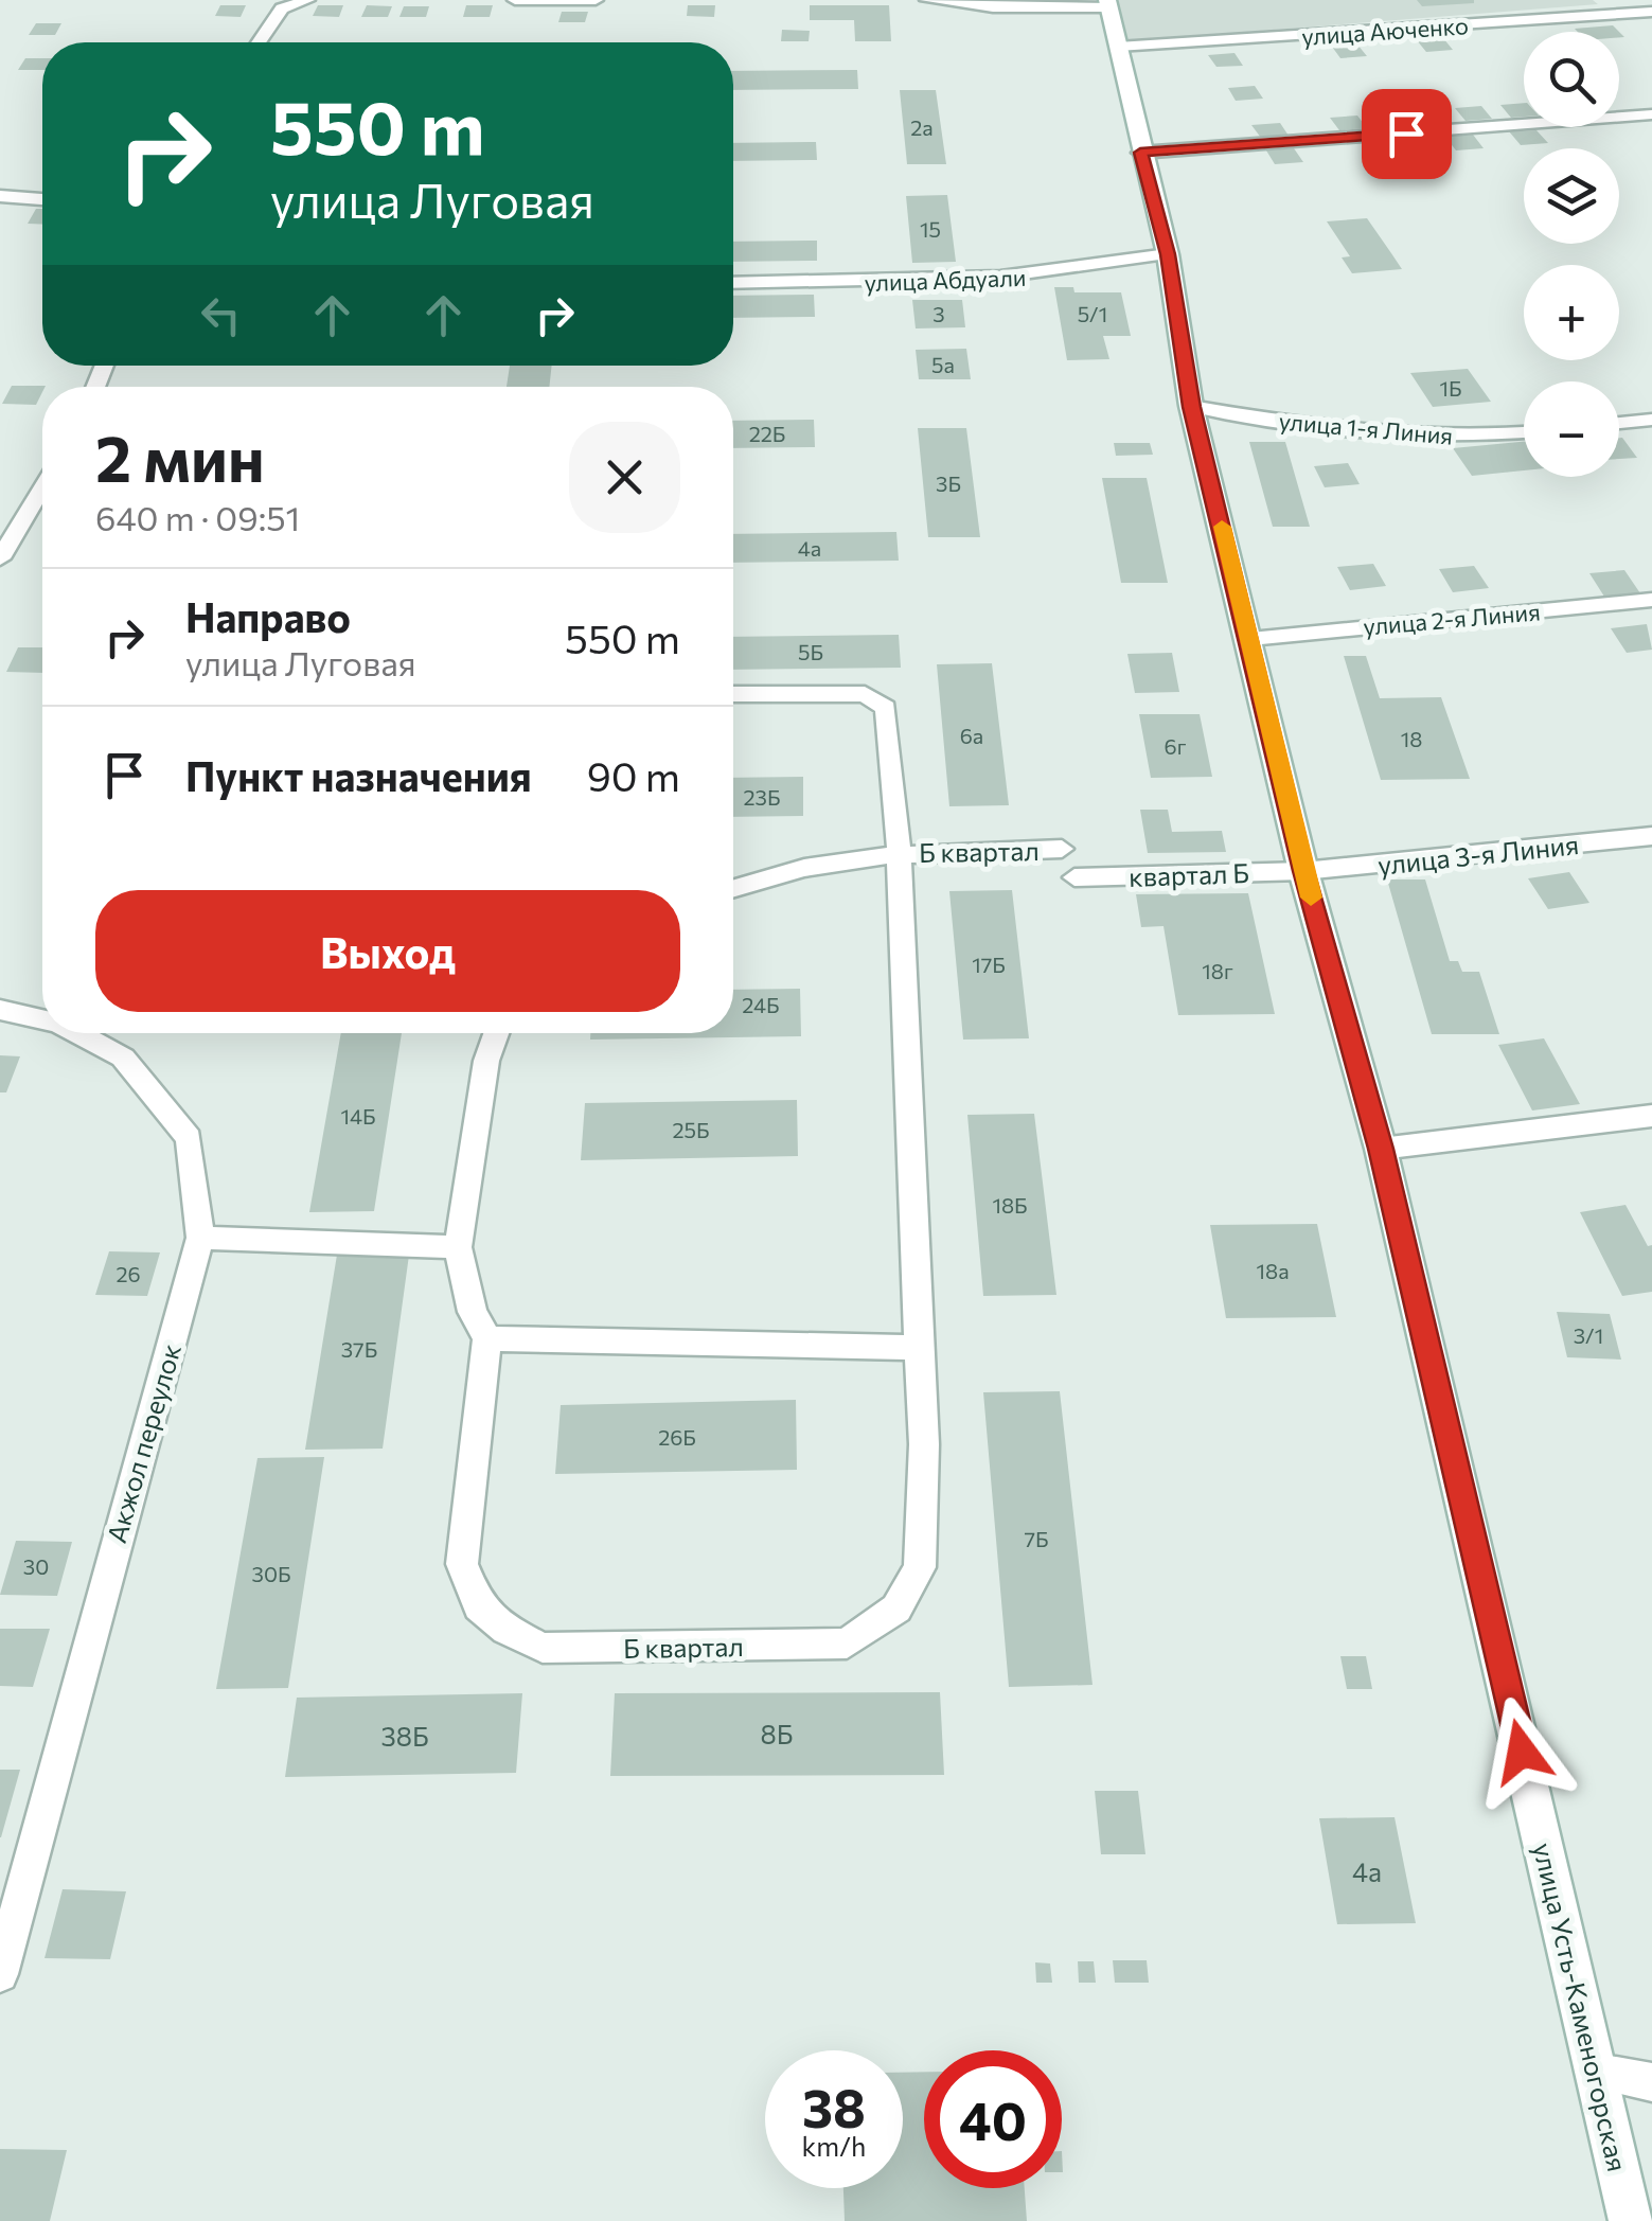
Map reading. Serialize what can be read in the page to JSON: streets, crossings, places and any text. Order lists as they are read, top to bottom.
{
  "streets": {
    "street": [
      "улица Аюченко",
      "улица Абдуали",
      "улица 1-я Линия",
      "улица 2-я Линия",
      "Б квартал",
      "улица 3-я Линия",
      "квартал Б",
      "Акжол переулок",
      "улица Усть-Каменогорская"
    ]
  },
  "crossings": [
    ["улица Аюченко", "улица Усть-Каменогорская"],
    ["улица Абдуали", "улица Усть-Каменогорская"],
    ["улица 1-я Линия", "улица Усть-Каменогорская"],
    ["улица 2-я Линия", "улица Усть-Каменогорская"],
    ["улица 3-я Линия", "квартал Б"],
    ["улица 3-я Линия", "улица Усть-Каменогорская"],
    ["квартал Б", "улица Усть-Каменогорская"]
  ],
  "house_numbers": [
    "2а",
    "15",
    "3",
    "5/1",
    "5а",
    "1Б",
    "22Б",
    "3Б",
    "4а",
    "5Б",
    "6а",
    "18",
    "6г",
    "23Б",
    "17Б",
    "18г",
    "24Б",
    "14Б",
    "25Б",
    "18Б",
    "18а",
    "26",
    "3/1",
    "37Б",
    "26Б",
    "7Б",
    "30",
    "30Б",
    "8Б",
    "38Б",
    "4а"
  ],
  "page": {
    "map_buttons": ["+", "−"],
    "turn": ["550 m", "улица Луговая"],
    "heading": ["2 мин", "640 m · 09:51"],
    "list": [
      {
        "name": "Направо",
        "note": "улица Луговая",
        "value": "550 m"
      },
      {
        "name": "Пункт назначения",
        "value": "90 m"
      }
    ],
    "buttons": "Выход",
    "speed": "38 km/h",
    "limit": "40"
  }
}
